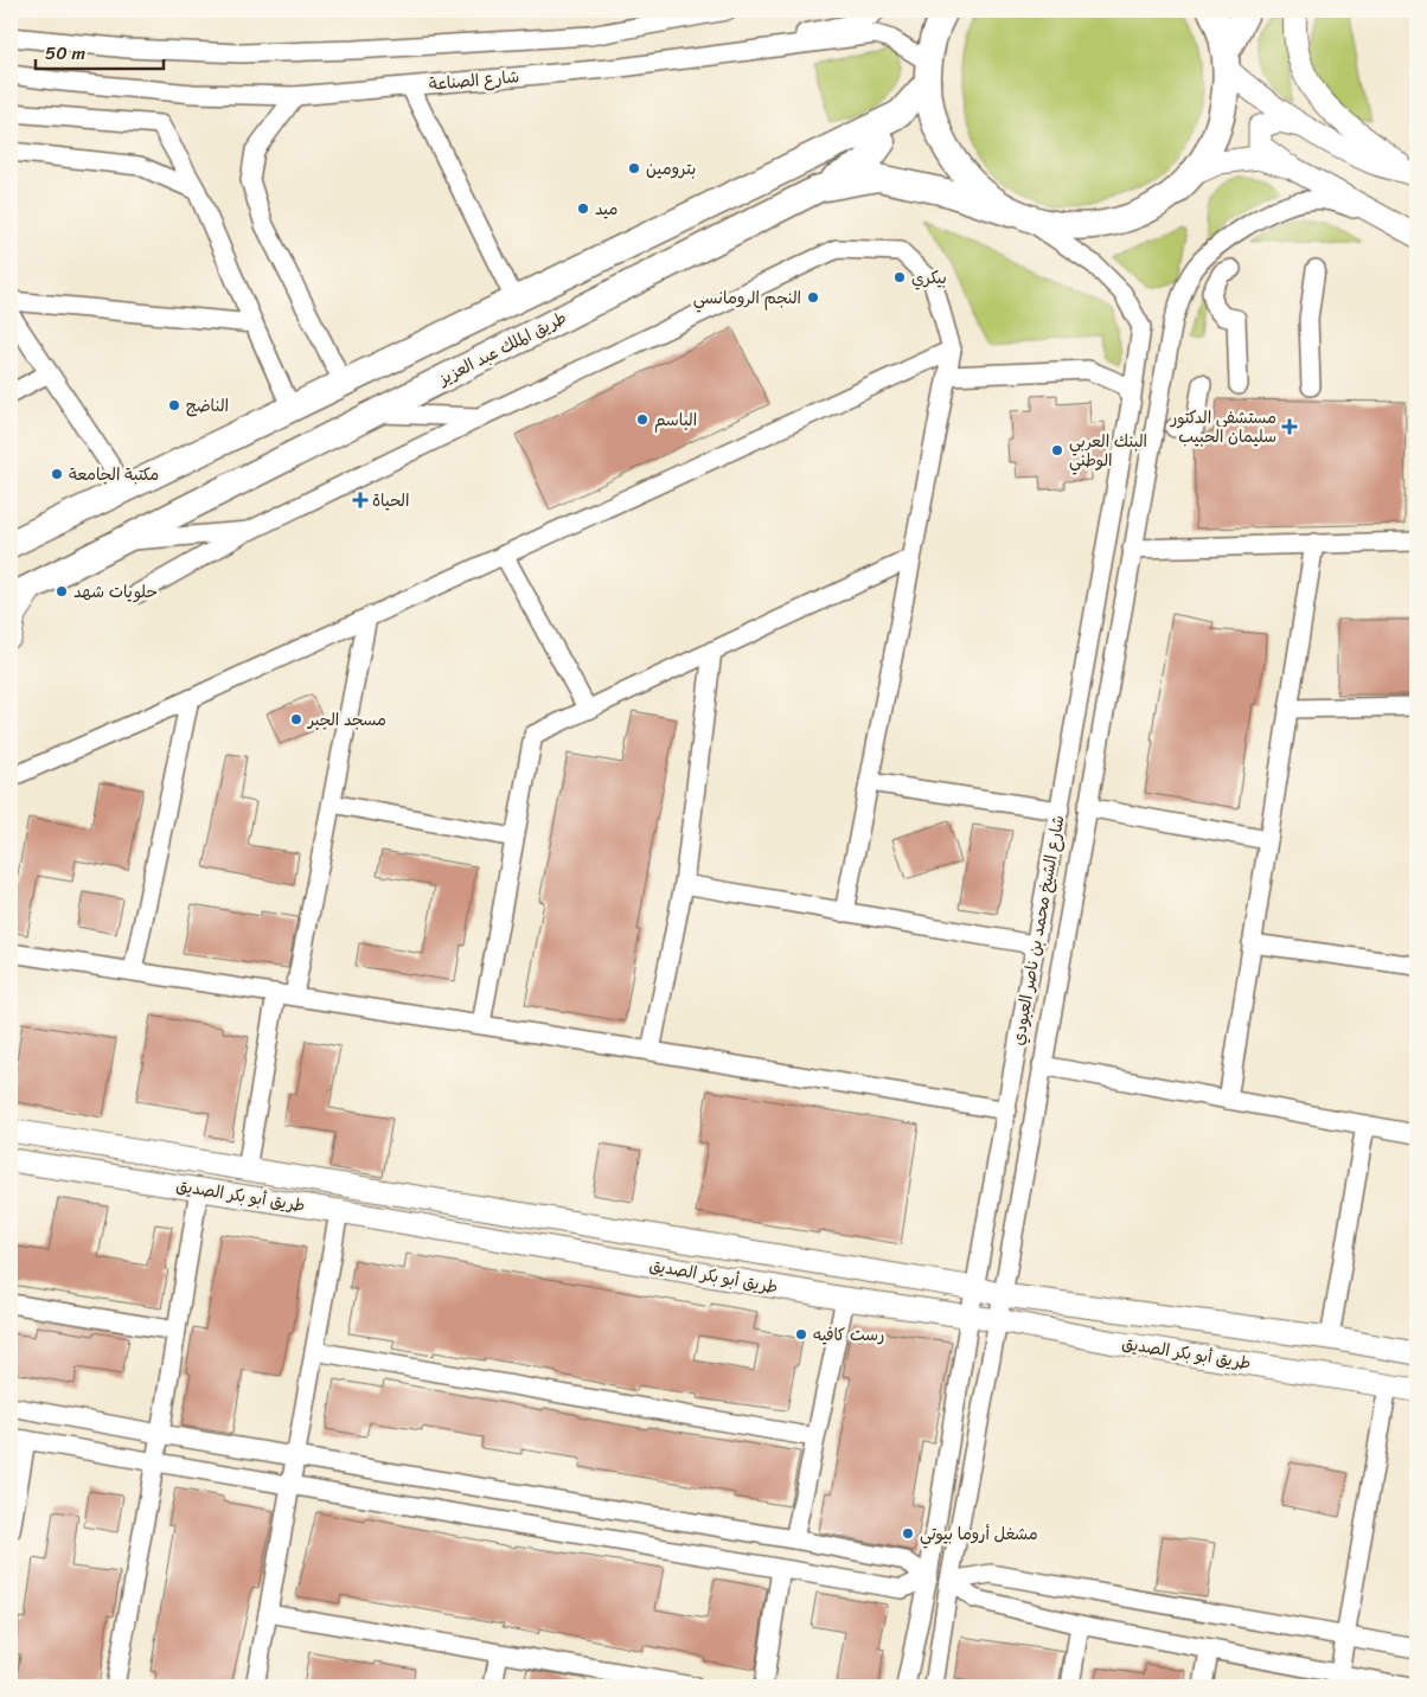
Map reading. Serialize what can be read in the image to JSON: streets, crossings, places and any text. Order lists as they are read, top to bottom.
{
  "streets": {
    "highway": ["طريق الملك عبد العزيز"],
    "main road": ["طريق أبو بكر الصديق"],
    "street": ["شارع الصناعة", "شارع الشيخ محمد بن ناصر العبودي"]
  },
  "crossings": [
    ["طريق الملك عبد العزيز", "شارع الشيخ محمد بن ناصر العبودي"],
    ["شارع الشيخ محمد بن ناصر العبودي", "طريق أبو بكر الصديق"]
  ],
  "places": {
    "other": [
      "بترومين",
      "ميد",
      "بيكري",
      "النجم الرومانسي",
      "الناضج",
      "الباسم",
      "البنك العربي الوطني",
      "مكتبة الجامعة",
      "حلويات شهد",
      "مسجد الجبر",
      "رست كافيه",
      "مشغل أروما بيوتي"
    ],
    "health": ["مستشفى الدكتور سليمان الحبيب", "الحياة"]
  },
  "scale_bar": "50 m"
}
